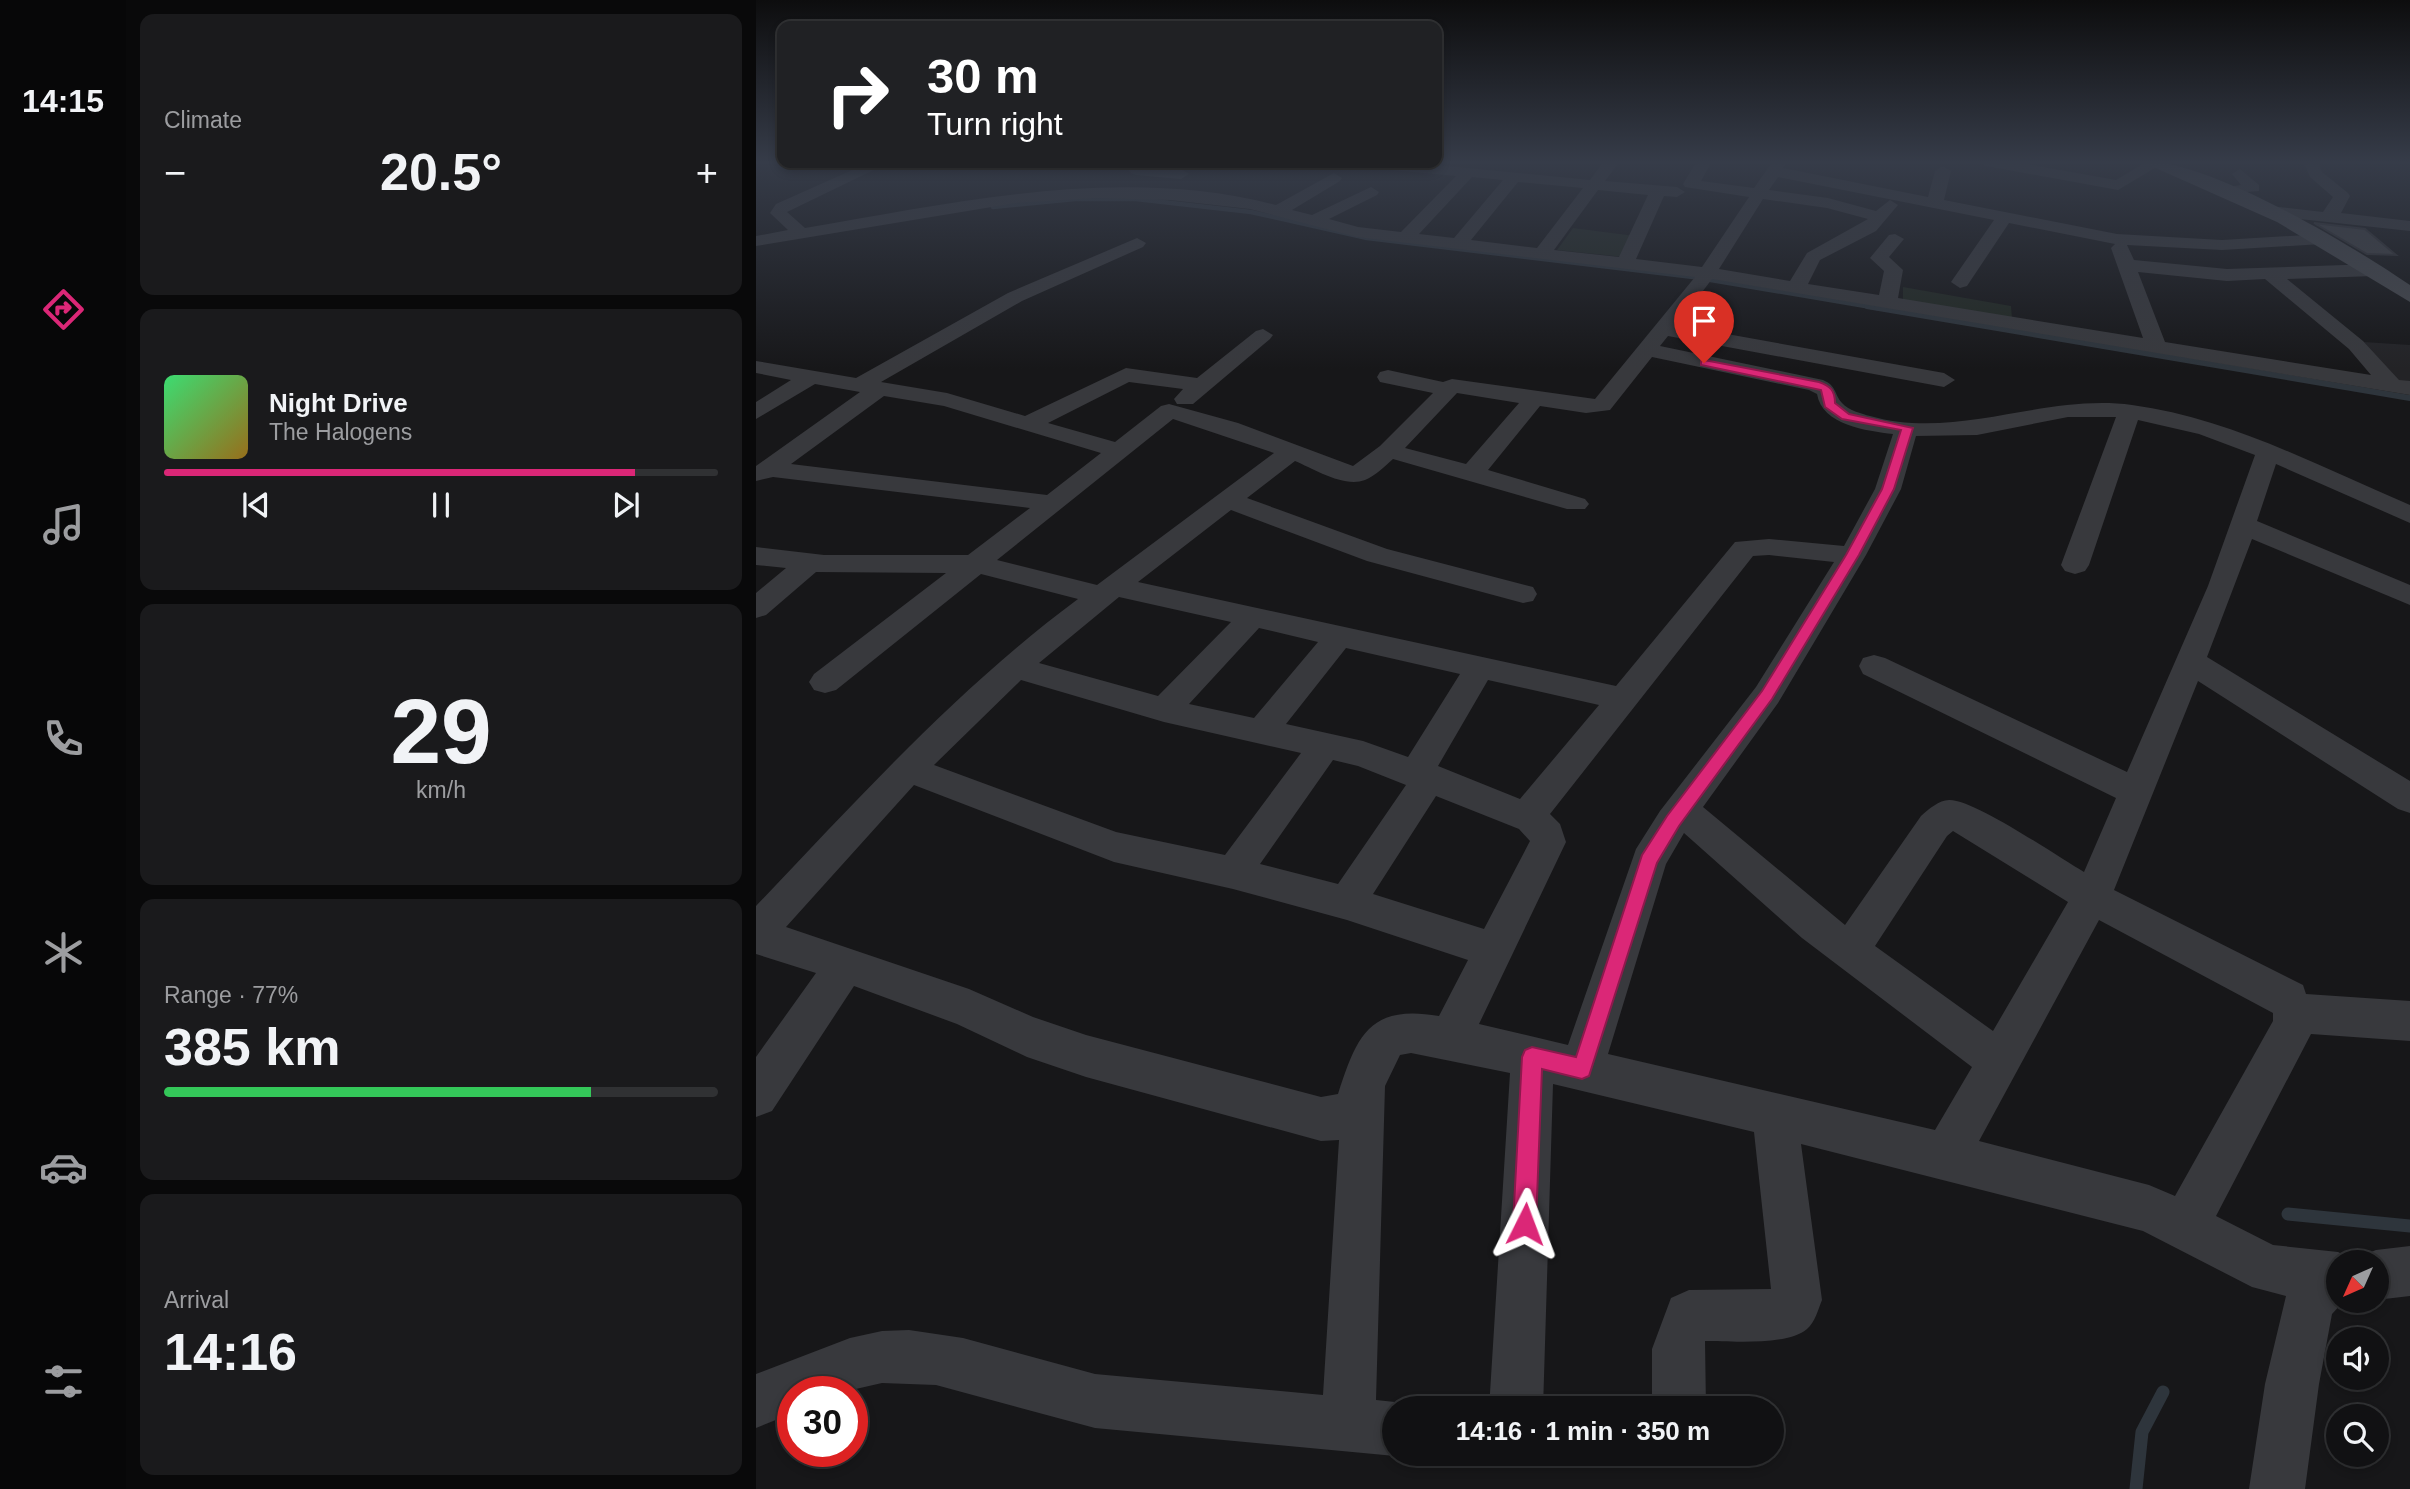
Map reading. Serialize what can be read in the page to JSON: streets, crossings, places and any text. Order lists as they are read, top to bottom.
{
  "north": "bottom left",
  "page": {
    "tabs": "14:15",
    "tile": [
      "Climate",
      ["29", "km/h"],
      ["Range · 77%", "385 km"],
      ["Arrival", "14:16"]
    ],
    "turn": ["30 m", "Turn right"],
    "heat": ["−", "20.5°", "+"],
    "song": ["Night Drive", "The Halogens"],
    "limit": "30",
    "trip": "14:16 · 1 min · 350 m"
  }
}
